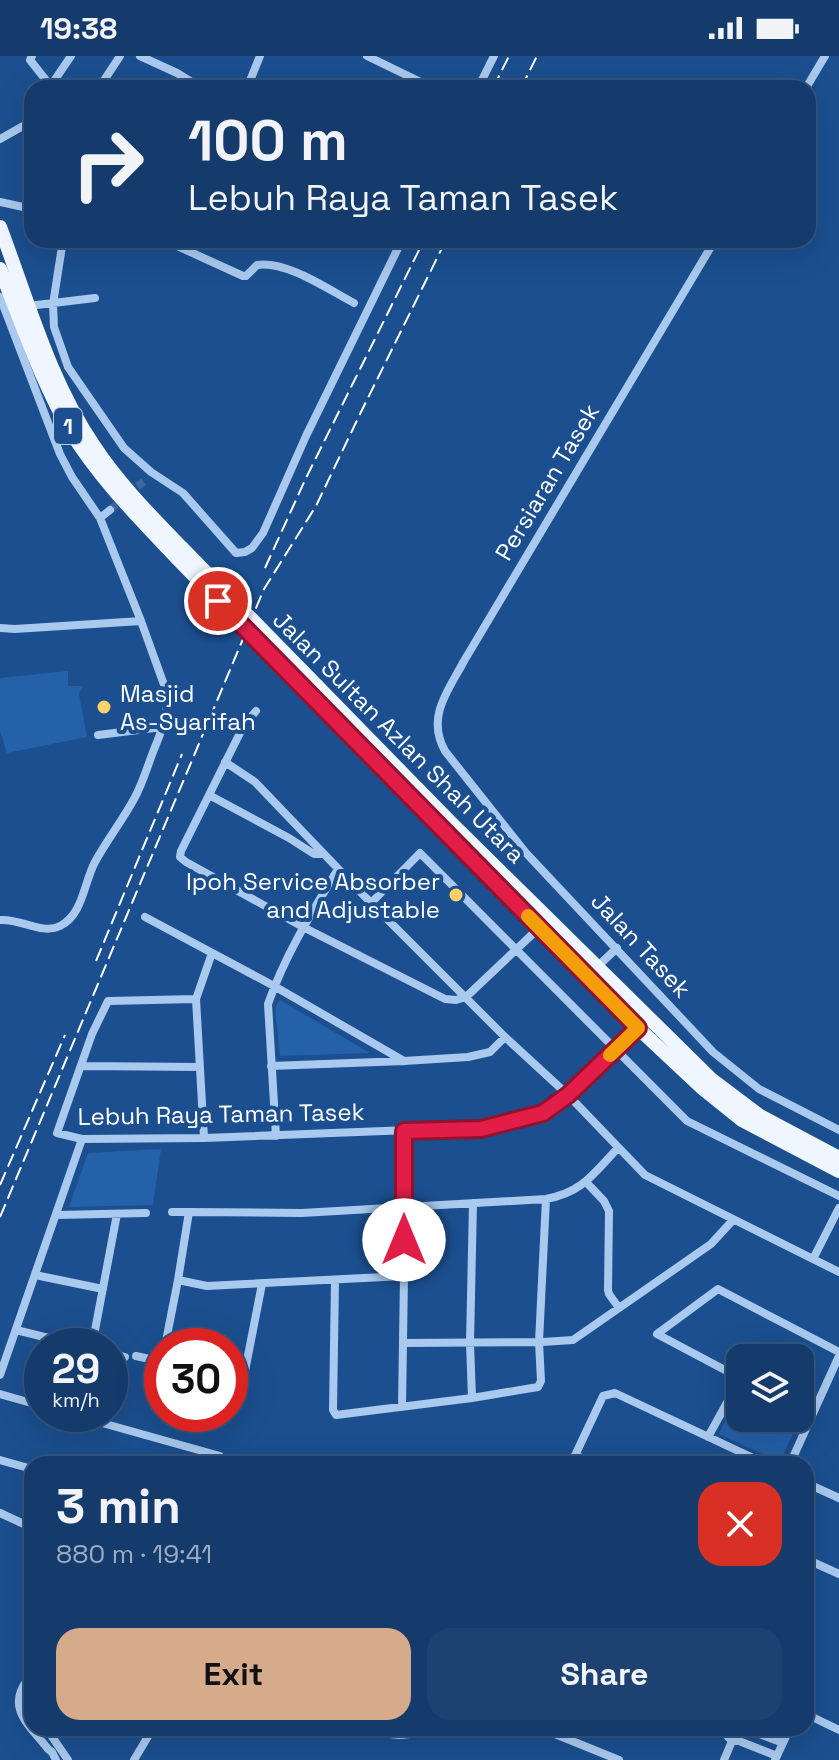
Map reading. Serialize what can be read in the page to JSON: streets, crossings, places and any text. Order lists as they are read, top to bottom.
{
  "streets": {
    "main road": ["1", "Jalan Sultan Azlan Shah Utara"],
    "street": ["Persiaran Tasek", "Jalan Tasek", "Lebuh Raya Taman Tasek"]
  },
  "crossings": [
    ["Persiaran Tasek", "Jalan Tasek"],
    ["Jalan Sultan Azlan Shah Utara", "Lebuh Raya Taman Tasek"]
  ],
  "places": ["Masjid As-Syarifah", "Ipoh Service Absorber and Adjustable"],
  "page": {
    "status": "19:38",
    "turn": ["100 m", "Lebuh Raya Taman Tasek"],
    "speed": "29 km/h",
    "limit": "30",
    "heading": ["3 min", "880 m · 19:41"],
    "buttons": ["Exit", "Share"]
  }
}
